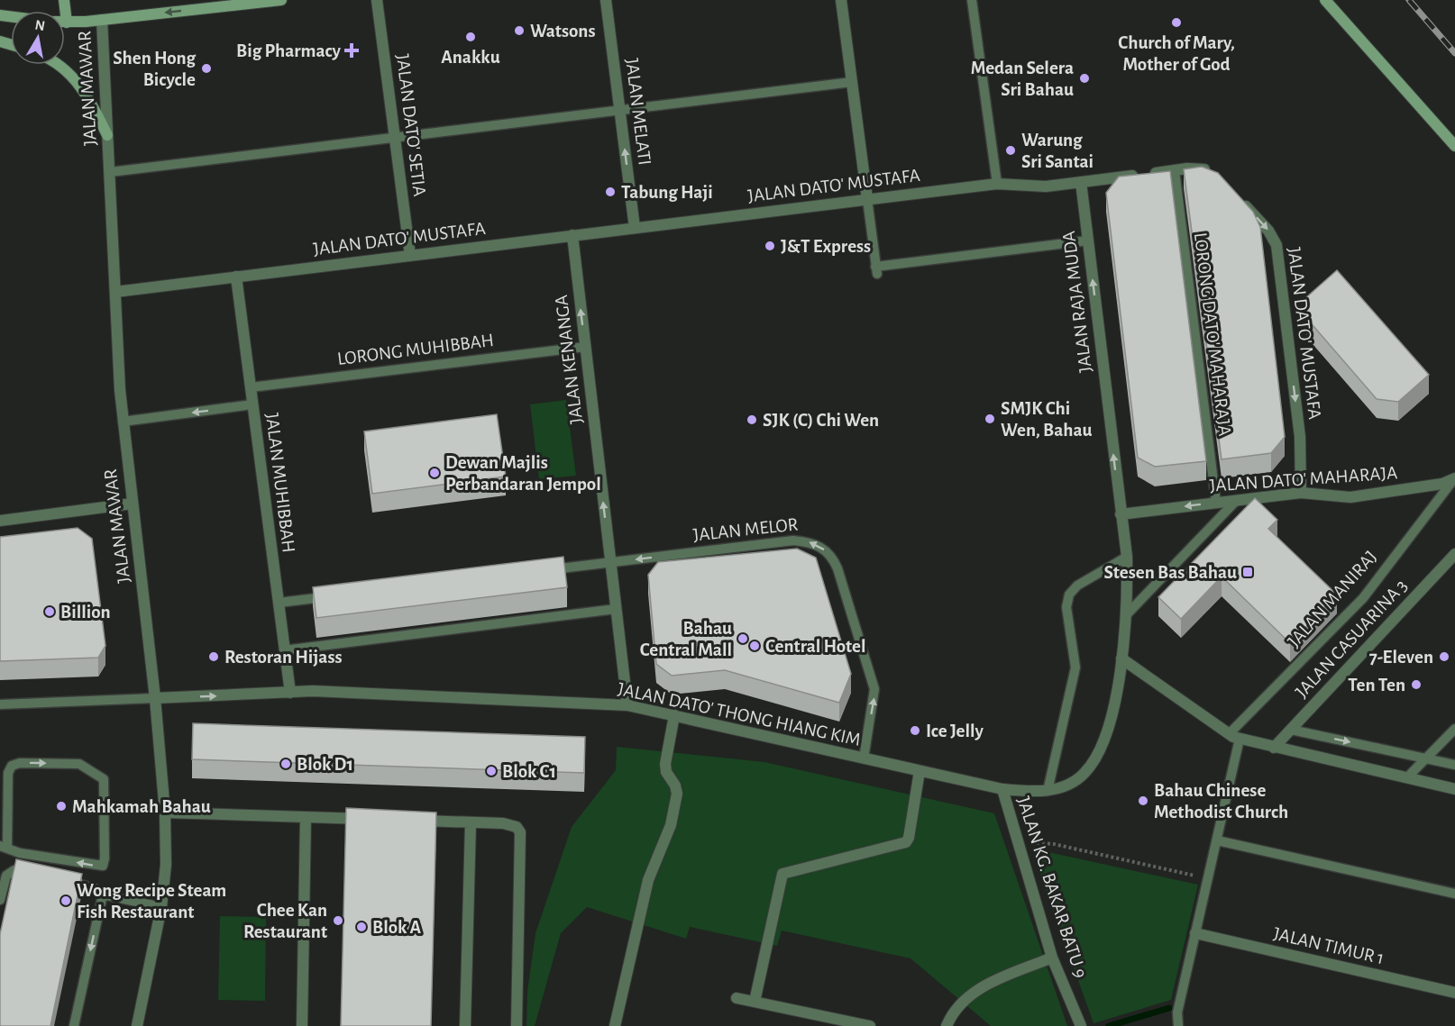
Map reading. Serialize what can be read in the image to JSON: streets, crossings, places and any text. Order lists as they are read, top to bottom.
{
  "streets": {
    "street": [
      "JALAN MAWAR",
      "JALAN MELATI",
      "JALAN DATO' SETIA",
      "JALAN DATO' MUSTAFA",
      "JALAN RAJA MUDA",
      "JALAN KENANGA",
      "JALAN DATO' MAHARAJA",
      "JALAN MUHIBBAH",
      "JALAN CASUARINA 3",
      "JALAN DATO' THONG HIANG KIM",
      "JALAN KG. BAKAR BATU 9",
      "JALAN TIMUR 1"
    ],
    "lane": [
      "LORONG DATO' MAHARAJA",
      "LORONG MUHIBBAH",
      "JALAN MELOR",
      "JALAN MANIRAJ"
    ]
  },
  "crossings": [
    ["JALAN MAWAR", "JALAN DATO' MUSTAFA"],
    ["JALAN MAWAR", "JALAN DATO' THONG HIANG KIM"],
    ["JALAN MELATI", "JALAN DATO' MUSTAFA"],
    ["JALAN DATO' SETIA", "JALAN DATO' MUSTAFA"],
    ["JALAN DATO' MUSTAFA", "JALAN RAJA MUDA"],
    ["JALAN DATO' MUSTAFA", "LORONG DATO' MAHARAJA"],
    ["JALAN DATO' MUSTAFA", "JALAN KENANGA"],
    ["JALAN DATO' MUSTAFA", "JALAN DATO' MAHARAJA"],
    ["JALAN DATO' MUSTAFA", "JALAN MUHIBBAH"],
    ["JALAN RAJA MUDA", "JALAN DATO' MAHARAJA"],
    ["JALAN RAJA MUDA", "JALAN DATO' THONG HIANG KIM"],
    ["LORONG DATO' MAHARAJA", "JALAN DATO' MAHARAJA"],
    ["LORONG MUHIBBAH", "JALAN KENANGA"],
    ["LORONG MUHIBBAH", "JALAN MUHIBBAH"],
    ["JALAN KENANGA", "JALAN MELOR"],
    ["JALAN KENANGA", "JALAN DATO' THONG HIANG KIM"],
    ["JALAN DATO' MAHARAJA", "JALAN MANIRAJ"],
    ["JALAN MUHIBBAH", "JALAN DATO' THONG HIANG KIM"],
    ["JALAN MELOR", "JALAN DATO' THONG HIANG KIM"],
    ["JALAN DATO' THONG HIANG KIM", "JALAN KG. BAKAR BATU 9"]
  ],
  "one_way": ["JALAN MELATI", "JALAN RAJA MUDA", "JALAN KENANGA"],
  "places": {
    "other": [
      "Church of Mary, Mother of God",
      "Watsons",
      "Anakku",
      "Shen Hong Bicycle",
      "Medan Selera Sri Bahau",
      "Warung Sri Santai",
      "Tabung Haji",
      "J&T Express",
      "SMJK Chi Wen, Bahau",
      "SJK (C) Chi Wen",
      "Dewan Majlis Perbandaran Jempol",
      "Billion",
      "Bahau Central Mall",
      "Central Hotel",
      "Restoran Hijass",
      "7-Eleven",
      "Ten Ten",
      "Ice Jelly",
      "Blok D1",
      "Blok C1",
      "Bahau Chinese Methodist Church",
      "Mahkamah Bahau",
      "Wong Recipe Steam Fish Restaurant",
      "Chee Kan Restaurant",
      "Blok A"
    ],
    "health": ["Big Pharmacy"],
    "transit": ["Stesen Bas Bahau"]
  },
  "north": "top"
}
